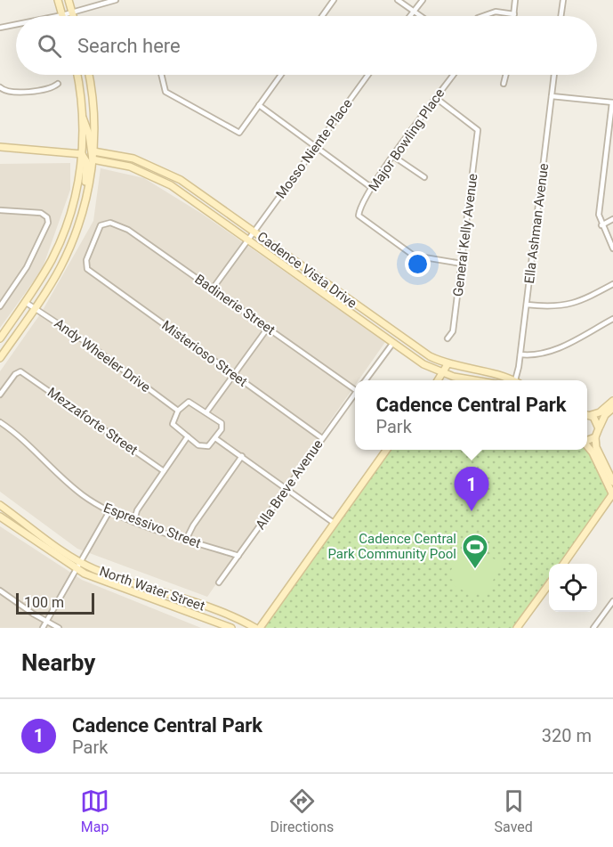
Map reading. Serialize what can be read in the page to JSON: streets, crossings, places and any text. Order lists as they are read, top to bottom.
{
  "streets": {
    "main road": ["Cadence Vista Drive", "North Water Street"],
    "street": [
      "Major Bowling Place",
      "Mosso Niente Place",
      "Ella Ashman Avenue",
      "General Kelly Avenue",
      "Badinerie Street",
      "Misterioso Street",
      "Andy Wheeler Drive",
      "Mezzaforte Street",
      "Alla Breve Avenue",
      "Espressivo Street"
    ]
  },
  "crossings": [
    ["Major Bowling Place", "General Kelly Avenue"],
    ["Mosso Niente Place", "Cadence Vista Drive"],
    ["Mosso Niente Place", "Badinerie Street"],
    ["Ella Ashman Avenue", "Cadence Vista Drive"],
    ["Cadence Vista Drive", "Alla Breve Avenue"],
    ["Badinerie Street", "Misterioso Street"],
    ["Misterioso Street", "Alla Breve Avenue"],
    ["Alla Breve Avenue", "Espressivo Street"]
  ],
  "places": {
    "sports": ["Cadence Central Park Community Pool"]
  },
  "scale_bar": "100 m",
  "page": {
    "search": "Search here",
    "popup": ["Cadence Central Park", "Park"],
    "pins": "1",
    "scale": "100 m",
    "heading": "Nearby",
    "list": [
      {
        "mark": "1",
        "name": "Cadence Central Park",
        "note": "Park",
        "value": "320 m"
      }
    ],
    "nav": ["Map", "Directions", "Saved"]
  }
}
